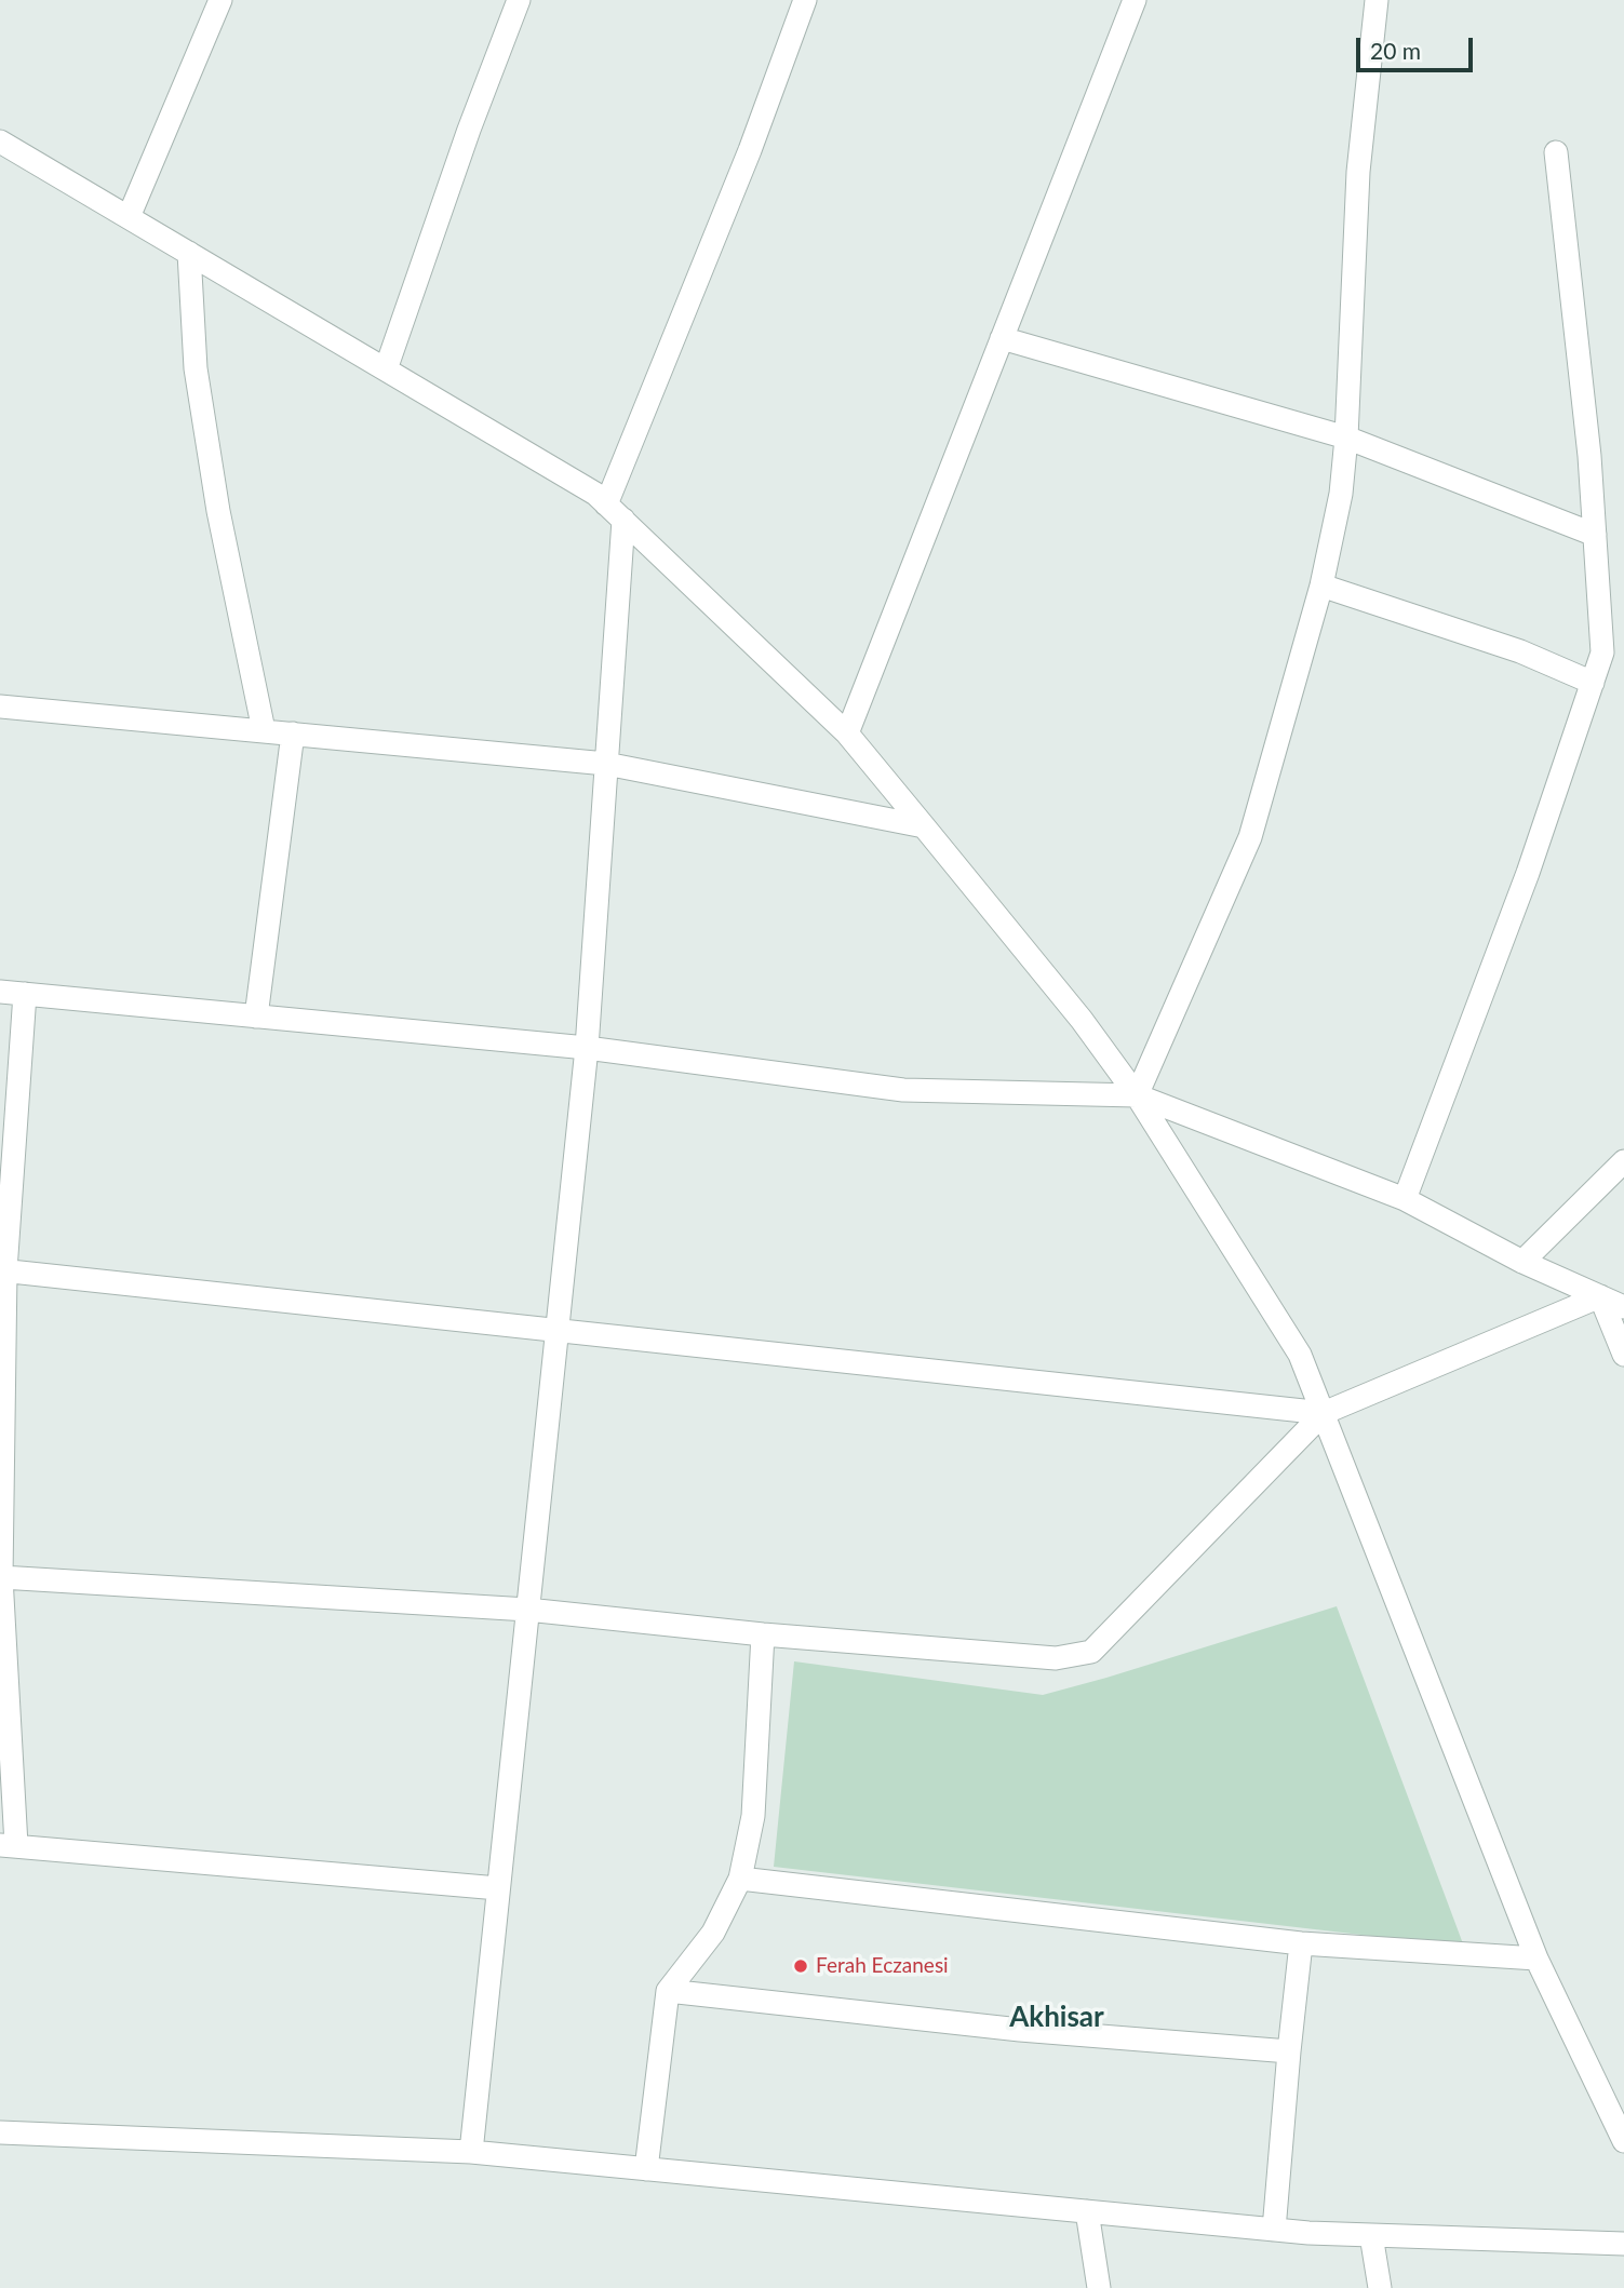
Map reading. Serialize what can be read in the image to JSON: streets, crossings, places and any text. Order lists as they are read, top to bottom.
{
  "districts": ["Akhisar"],
  "places": ["Ferah Eczanesi"],
  "scale_bar": "20 m"
}
